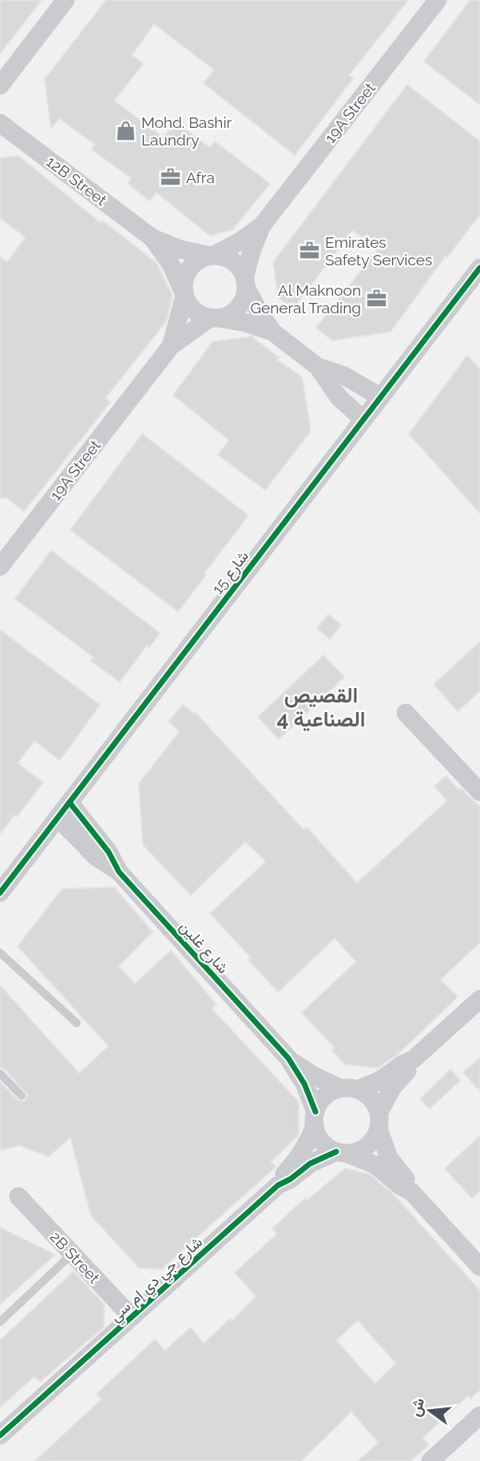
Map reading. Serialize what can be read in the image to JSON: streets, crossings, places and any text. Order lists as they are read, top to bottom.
{
  "streets": {
    "street": [
      "19A Street",
      "12B Street",
      "شارع 15",
      "شارع غلين",
      "2B Street",
      "شارع جي دي إم سي"
    ]
  },
  "crossings": [
    ["شارع 15", "شارع غلين"],
    ["شارع غلين", "شارع جي دي إم سي"],
    ["2B Street", "شارع جي دي إم سي"]
  ],
  "districts": ["القصيص الصناعية 4"],
  "places": {
    "shop": ["Mohd. Bashir Laundry"],
    "office": ["Afra", "Emirates Safety Services", "Al Maknoon General Trading"]
  },
  "north": "left"
}
